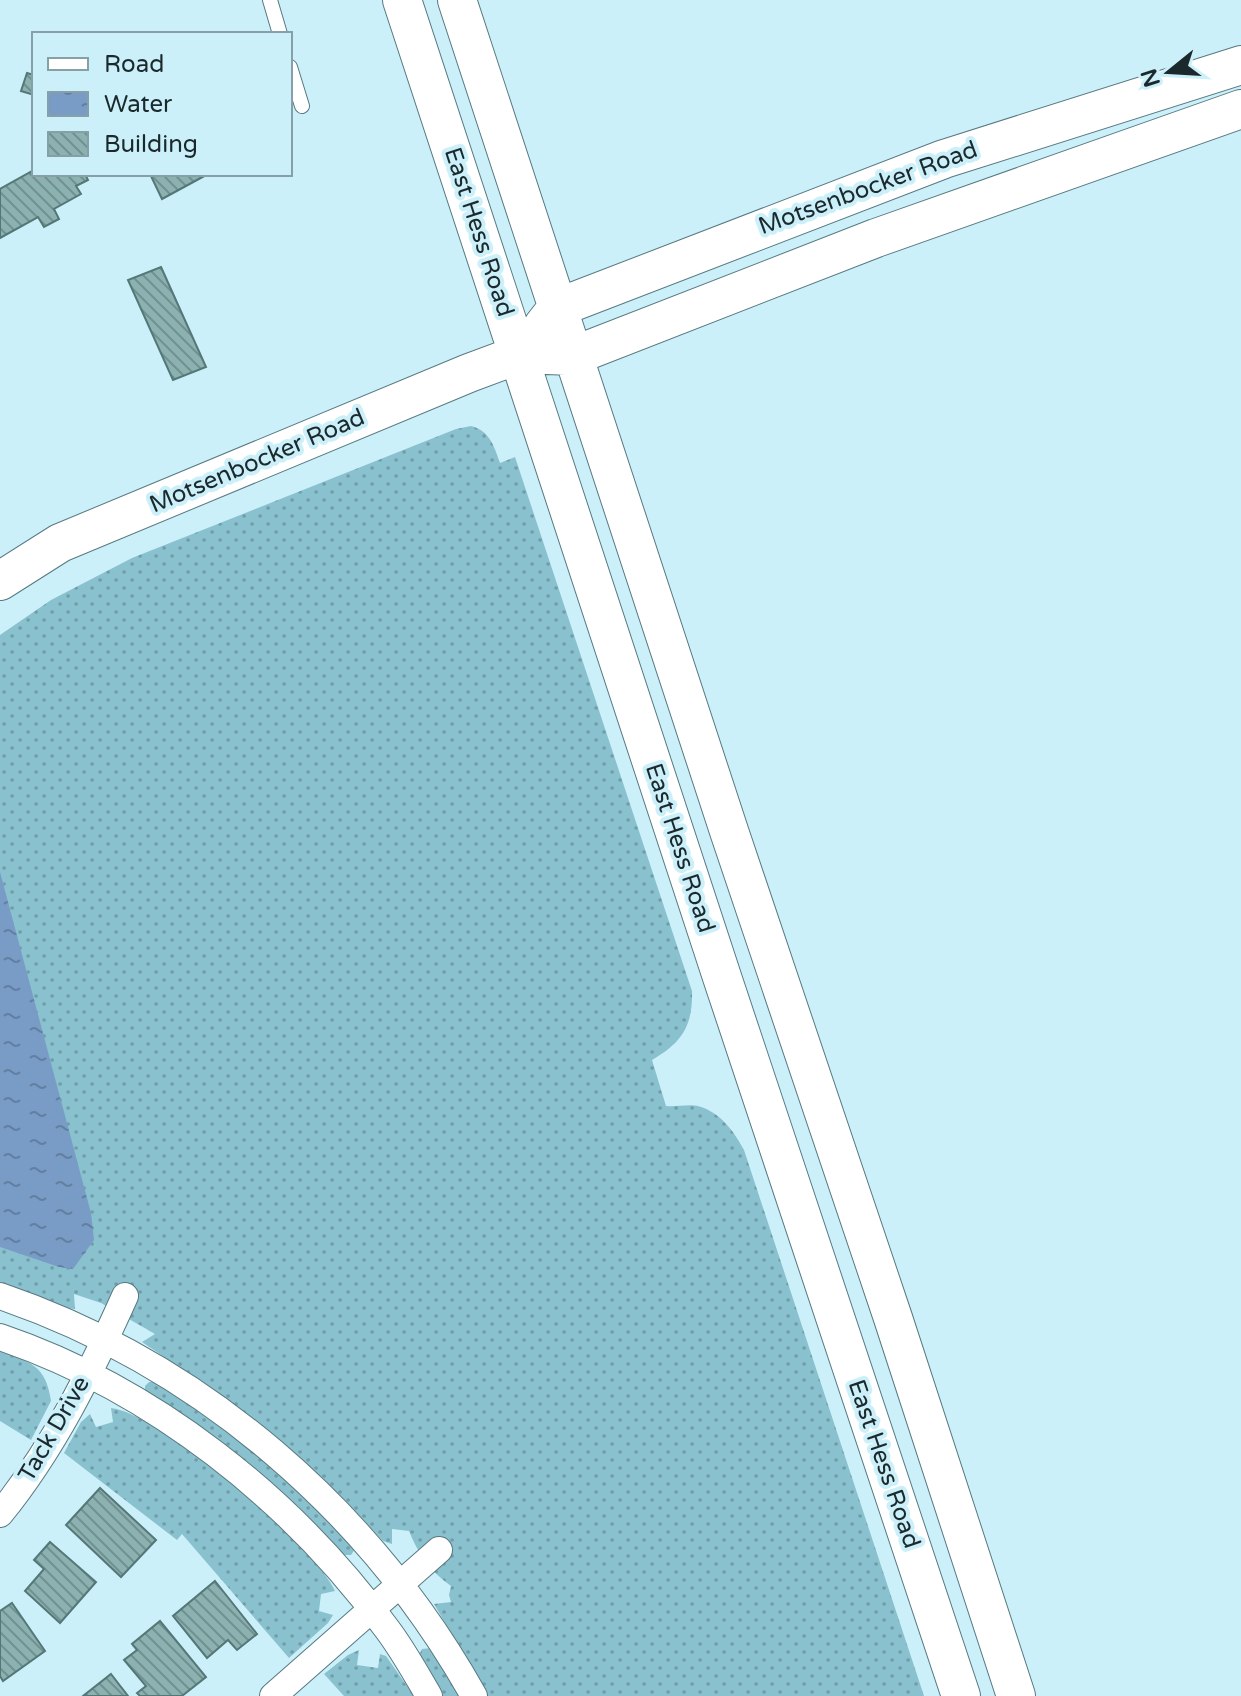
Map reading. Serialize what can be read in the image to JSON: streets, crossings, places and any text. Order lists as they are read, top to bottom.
{
  "streets": {
    "main road": ["Motsenbocker Road", "East Hess Road"],
    "street": ["Tack Drive"]
  },
  "crossings": [
    ["Motsenbocker Road", "East Hess Road"]
  ],
  "legend": ["Road", "Water", "Building"],
  "north": "left"
}
